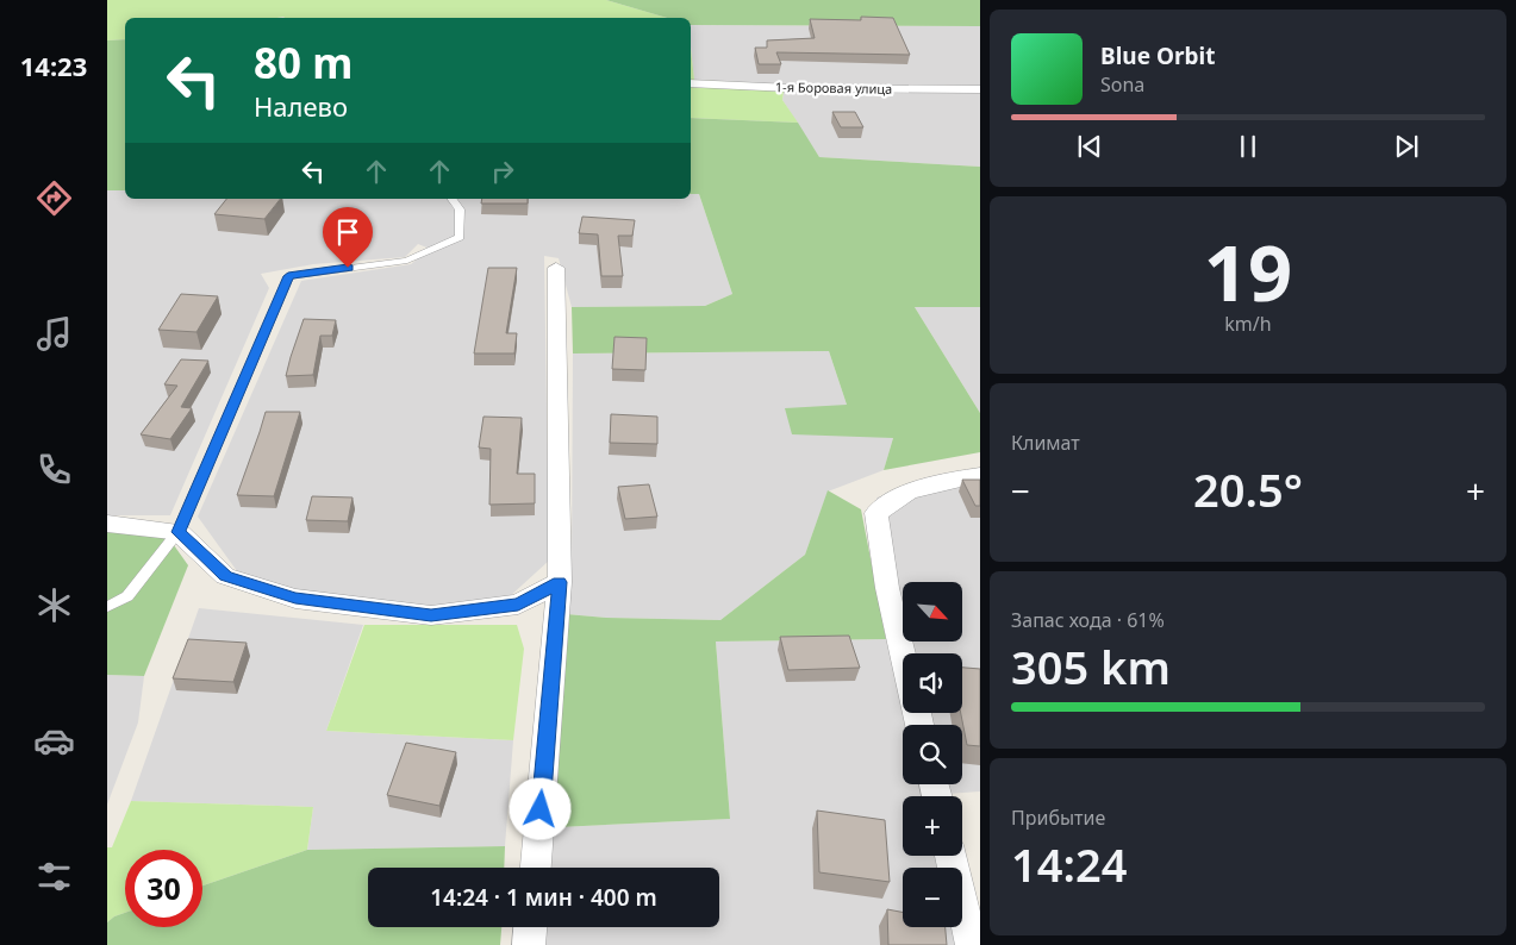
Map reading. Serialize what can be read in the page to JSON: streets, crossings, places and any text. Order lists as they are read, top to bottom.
{
  "streets": {
    "street": ["1-я Боровая улица"]
  },
  "north": "bottom right",
  "page": {
    "tabs": "14:23",
    "turn": ["80 m", "Налево"],
    "song": ["Blue Orbit", "Sona"],
    "tile": [
      ["19", "km/h"],
      "Климат",
      ["Запас хода · 61%", "305 km"],
      ["Прибытие", "14:24"]
    ],
    "heat": ["−", "20.5°", "+"],
    "map_buttons": ["+", "−"],
    "limit": "30",
    "trip": "14:24 · 1 мин · 400 m"
  }
}
